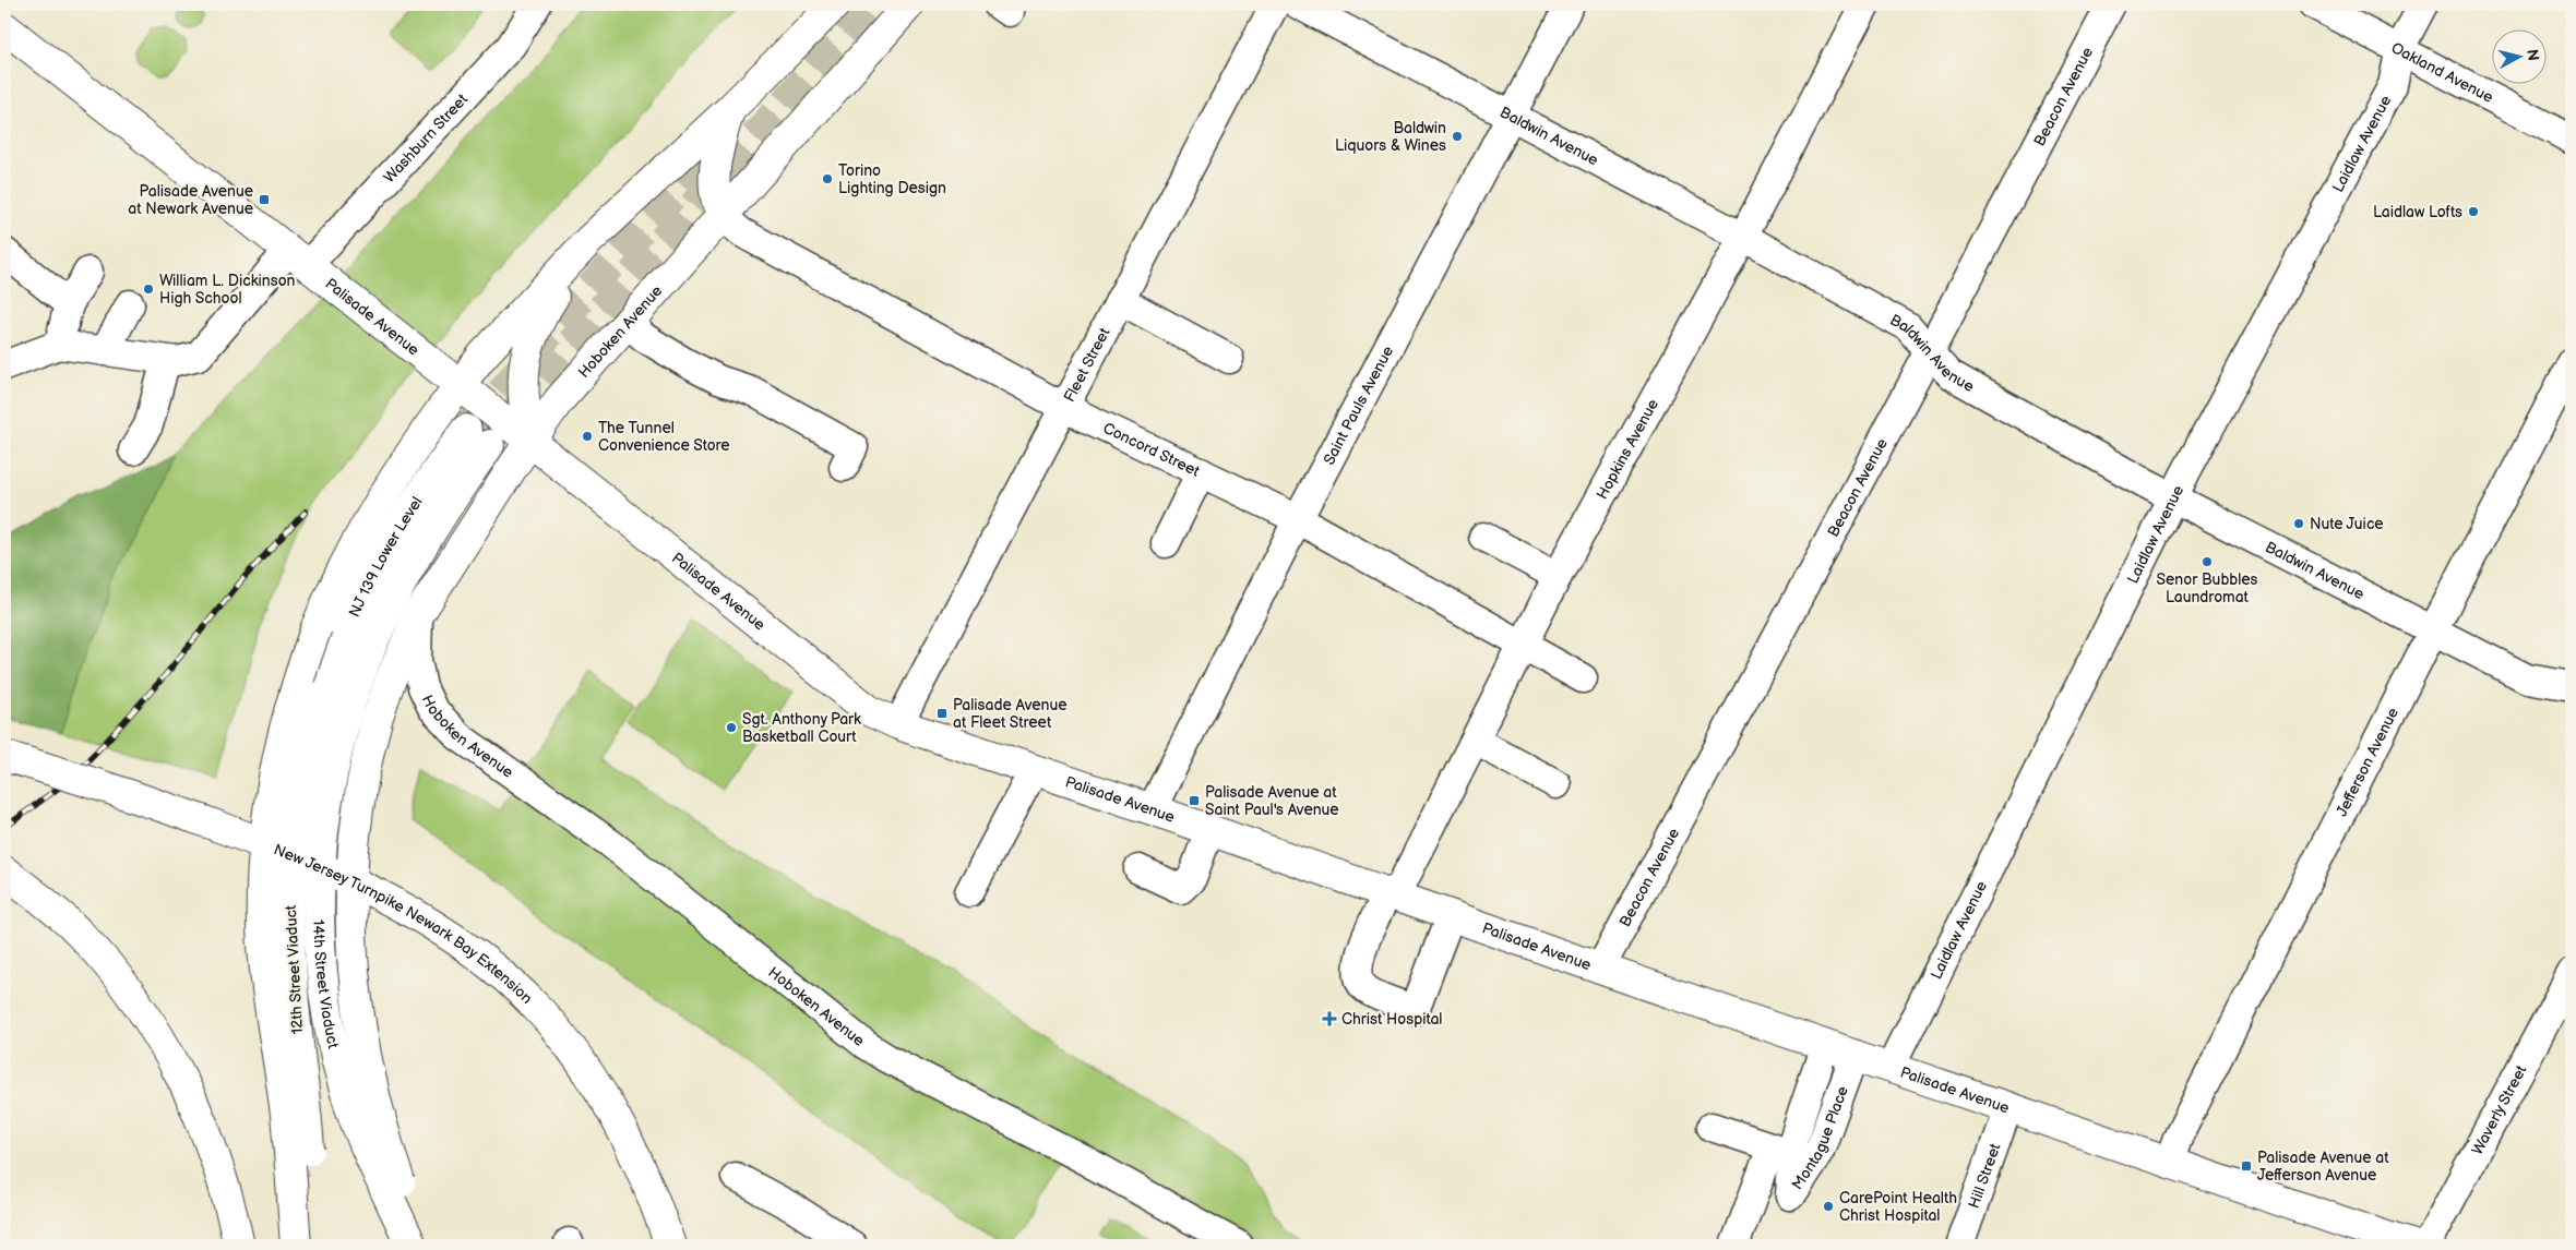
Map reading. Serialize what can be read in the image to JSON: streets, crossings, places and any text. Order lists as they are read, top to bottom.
{
  "streets": {
    "main road": [
      "Palisade Avenue",
      "Hoboken Avenue",
      "NJ 139 Lower Level",
      "New Jersey Turnpike Newark Bay Extension",
      "12th Street Viaduct",
      "14th Street Viaduct"
    ],
    "street": [
      "Oakland Avenue",
      "Beacon Avenue",
      "Baldwin Avenue",
      "Washburn Street",
      "Laidlaw Avenue",
      "Fleet Street",
      "Saint Pauls Avenue",
      "Hopkins Avenue",
      "Concord Street",
      "Jefferson Avenue",
      "Waverly Street",
      "Montague Place",
      "Hill Street"
    ]
  },
  "crossings": [
    ["Oakland Avenue", "Laidlaw Avenue"],
    ["Beacon Avenue", "Baldwin Avenue"],
    ["Beacon Avenue", "Palisade Avenue"],
    ["Baldwin Avenue", "Laidlaw Avenue"],
    ["Baldwin Avenue", "Saint Pauls Avenue"],
    ["Baldwin Avenue", "Hopkins Avenue"],
    ["Baldwin Avenue", "Jefferson Avenue"],
    ["Washburn Street", "Palisade Avenue"],
    ["Laidlaw Avenue", "Palisade Avenue"],
    ["Palisade Avenue", "Hoboken Avenue"],
    ["Palisade Avenue", "Fleet Street"],
    ["Palisade Avenue", "Saint Pauls Avenue"],
    ["Palisade Avenue", "Hopkins Avenue"],
    ["Palisade Avenue", "Jefferson Avenue"],
    ["Palisade Avenue", "Montague Place"],
    ["Palisade Avenue", "Hill Street"],
    ["Hoboken Avenue", "Concord Street"],
    ["Fleet Street", "Concord Street"],
    ["Saint Pauls Avenue", "Concord Street"],
    ["Hopkins Avenue", "Concord Street"],
    ["NJ 139 Lower Level", "12th Street Viaduct"],
    ["NJ 139 Lower Level", "14th Street Viaduct"],
    ["12th Street Viaduct", "14th Street Viaduct"]
  ],
  "places": {
    "other": [
      "Baldwin Liquors & Wines",
      "Torino Lighting Design",
      "Laidlaw Lofts",
      "William L. Dickinson High School",
      "The Tunnel Convenience Store",
      "Nute Juice",
      "Senor Bubbles Laundromat",
      "Sgt. Anthony Park Basketball Court",
      "CarePoint Health Christ Hospital"
    ],
    "transit": [
      "Palisade Avenue at Newark Avenue",
      "Palisade Avenue at Fleet Street",
      "Palisade Avenue at Saint Paul's Avenue",
      "Palisade Avenue at Jefferson Avenue"
    ],
    "health": ["Christ Hospital"]
  },
  "north": "right"
}
